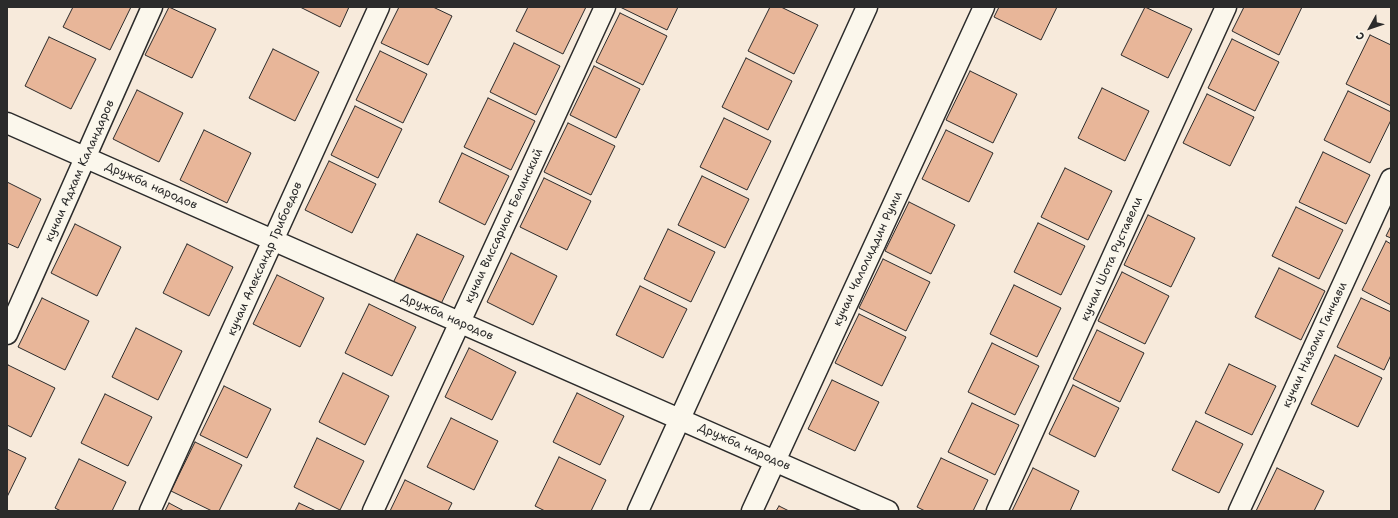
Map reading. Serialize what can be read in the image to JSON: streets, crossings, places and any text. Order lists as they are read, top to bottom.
{
  "streets": {
    "street": [
      "кучаи Адхам Каландаров",
      "Дружба народов",
      "кучаи Виссарион Белинский",
      "кучаи Александр Грибоедов",
      "кучаи Чалолиддин Руми",
      "кучаи Шота Руставели",
      "кучаи Низоми Ганчави"
    ]
  },
  "crossings": [
    ["кучаи Адхам Каландаров", "Дружба народов"],
    ["Дружба народов", "кучаи Виссарион Белинский"],
    ["Дружба народов", "кучаи Александр Грибоедов"],
    ["Дружба народов", "кучаи Чалолиддин Руми"]
  ],
  "north": "bottom left"
}
